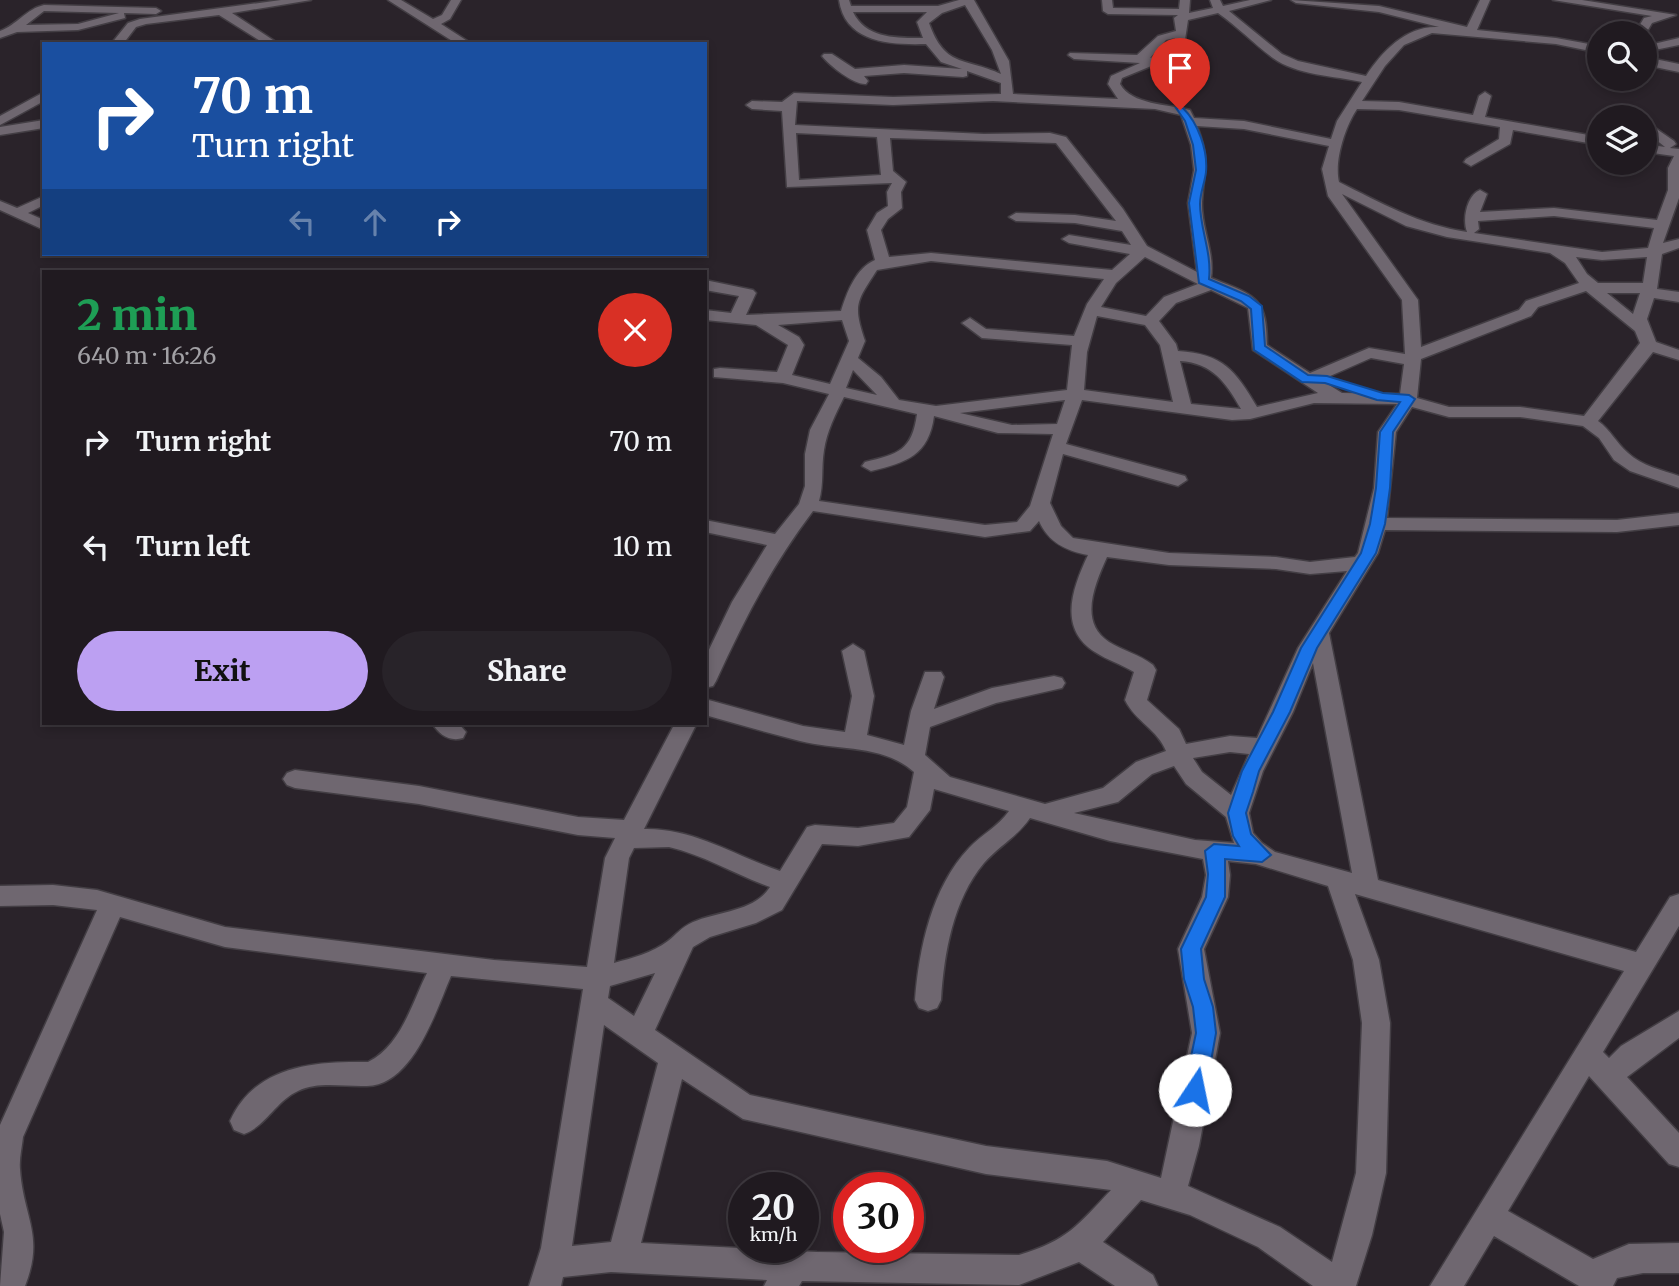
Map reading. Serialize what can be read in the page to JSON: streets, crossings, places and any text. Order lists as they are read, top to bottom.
{
  "page": {
    "turn": ["70 m", "Turn right"],
    "heading": ["2 min", "640 m · 16:26"],
    "list": [
      {
        "name": "Turn right",
        "value": "70 m"
      },
      {
        "name": "Turn left",
        "value": "10 m"
      }
    ],
    "buttons": ["Exit", "Share"],
    "speed": "20 km/h",
    "limit": "30"
  }
}
